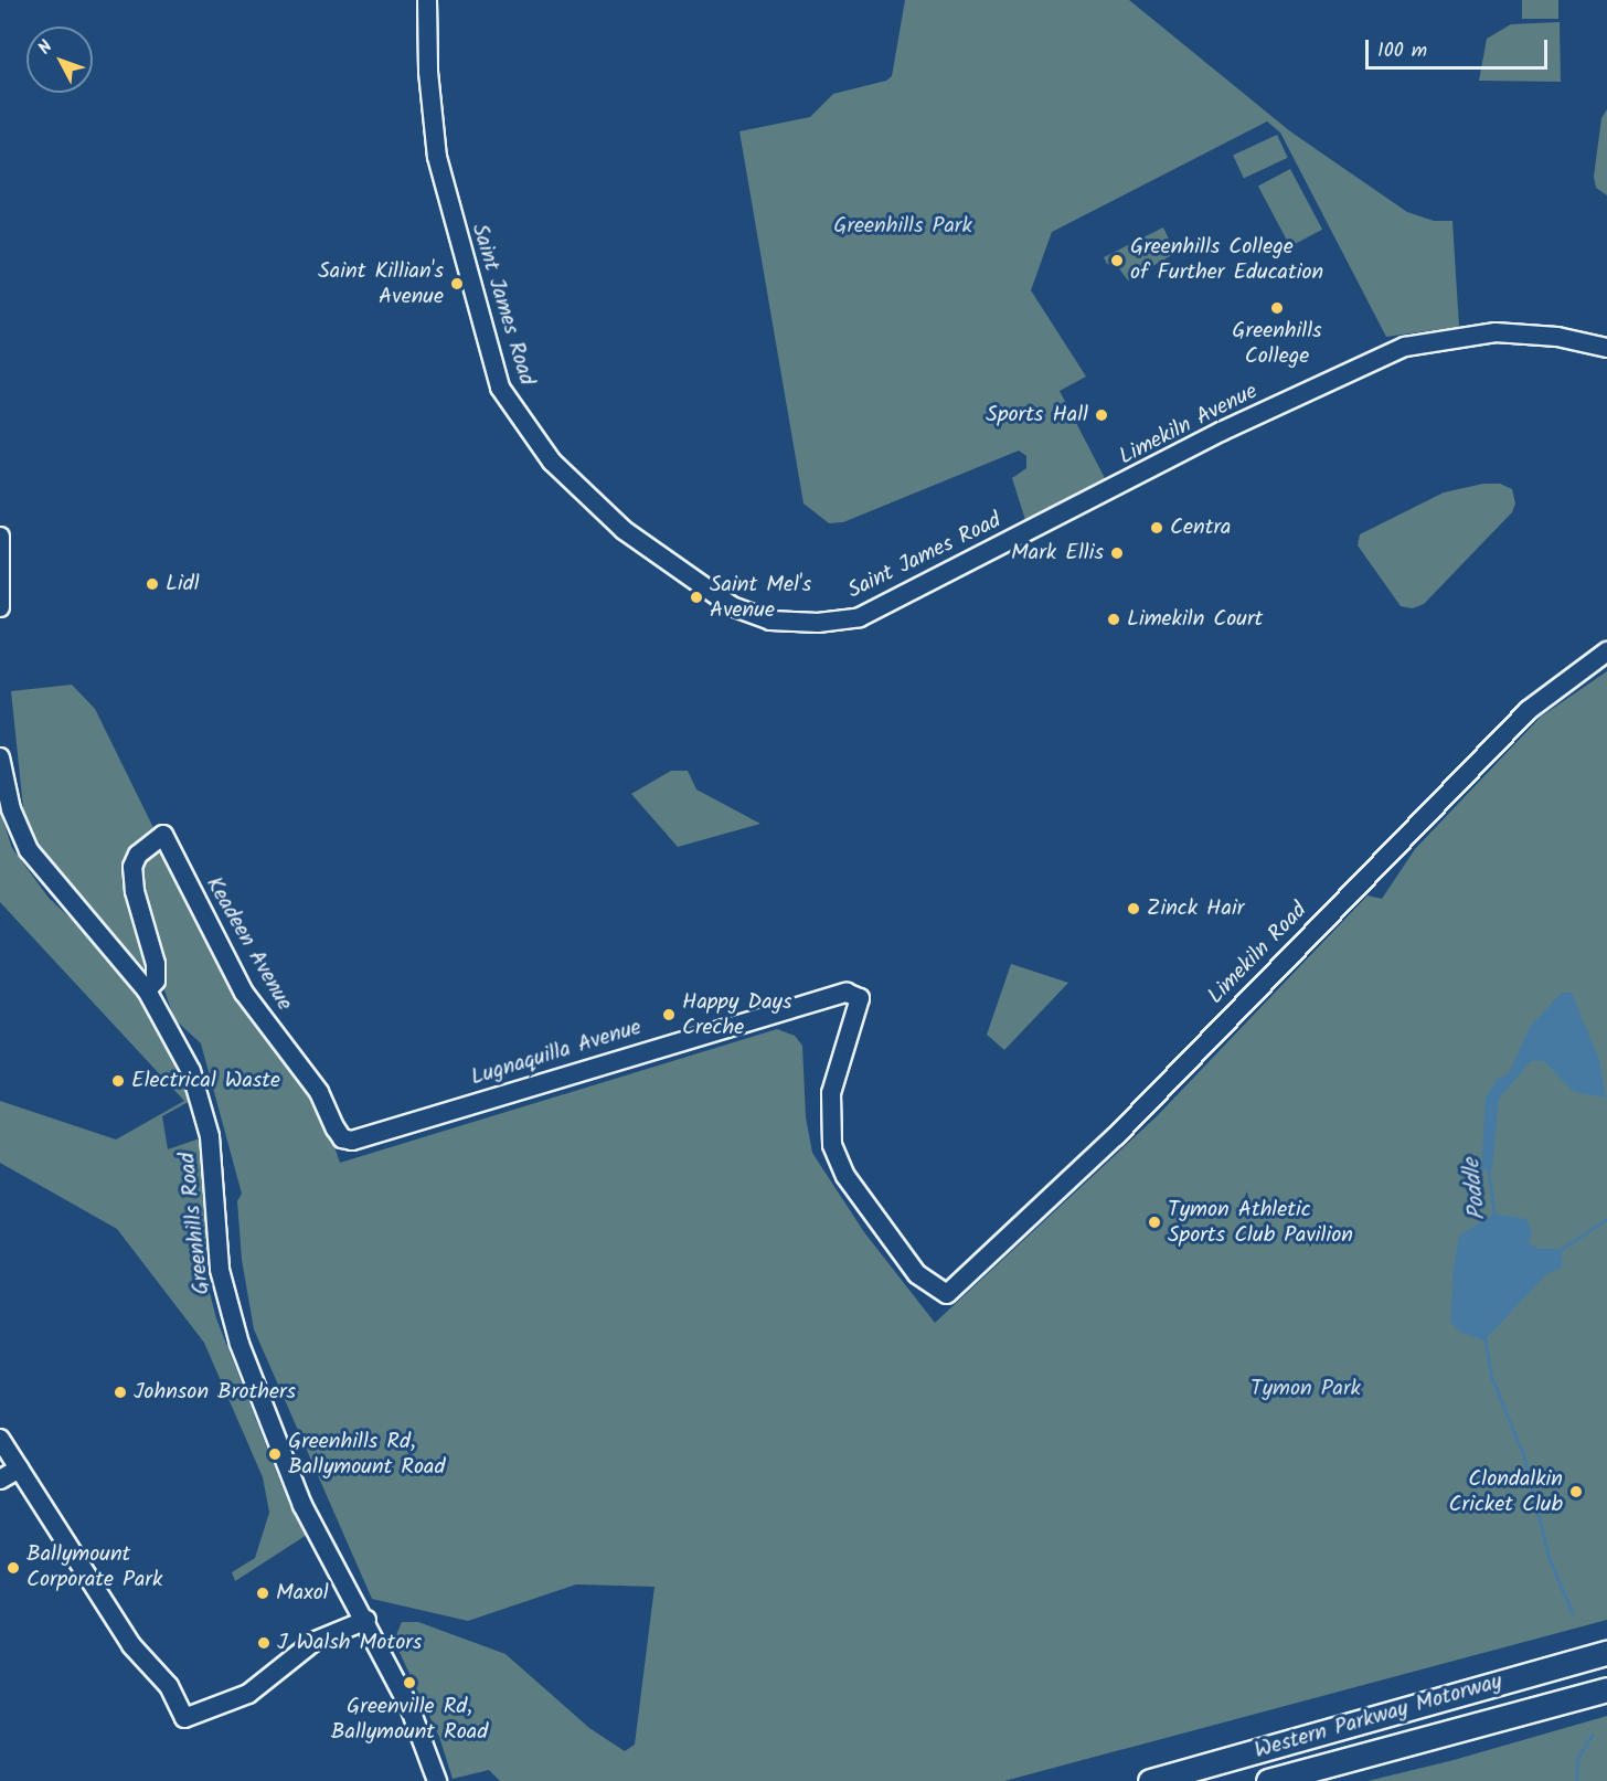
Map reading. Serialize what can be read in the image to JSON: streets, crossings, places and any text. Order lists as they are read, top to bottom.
{
  "streets": {
    "highway": ["Western Parkway Motorway"],
    "street": [
      "Saint James Road",
      "Limekiln Avenue",
      "Keadeen Avenue",
      "Limekiln Road",
      "Lugnaquilla Avenue",
      "Greenhills Road"
    ]
  },
  "crossings": [
    ["Saint James Road", "Limekiln Avenue"],
    ["Keadeen Avenue", "Lugnaquilla Avenue"],
    ["Keadeen Avenue", "Greenhills Road"],
    ["Limekiln Road", "Lugnaquilla Avenue"]
  ],
  "water": ["Poddle"],
  "parks": ["Greenhills Park", "Tymon Park"],
  "places": [
    "Greenhills College of Further Education",
    "Saint Killian's Avenue",
    "Greenhills College",
    "Sports Hall",
    "Centra",
    "Mark Ellis",
    "Lidl",
    "Saint Mel's Avenue",
    "Limekiln Court",
    "Zinck Hair",
    "Happy Days Creche",
    "Electrical Waste",
    "Tymon Athletic Sports Club Pavilion",
    "Johnson Brothers",
    "Greenhills Rd, Ballymount Road",
    "Clondalkin Cricket Club",
    "Ballymount Corporate Park",
    "Maxol",
    "J Walsh Motors",
    "Greenville Rd, Ballymount Road"
  ],
  "scale_bar": "100 m",
  "north": "top left"
}
